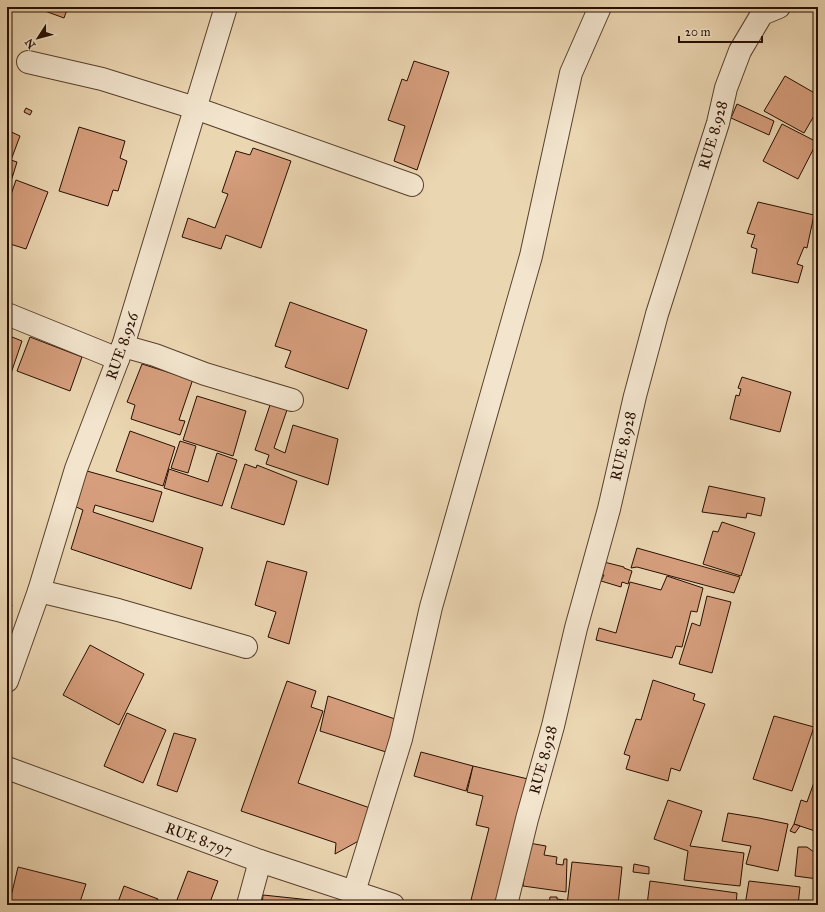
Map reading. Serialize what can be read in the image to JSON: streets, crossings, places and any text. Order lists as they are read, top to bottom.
{
  "streets": {
    "street": ["RUE 8.928", "RUE 8.926", "RUE 8.797"]
  },
  "scale_bar": "20 m",
  "north": "bottom left"
}
